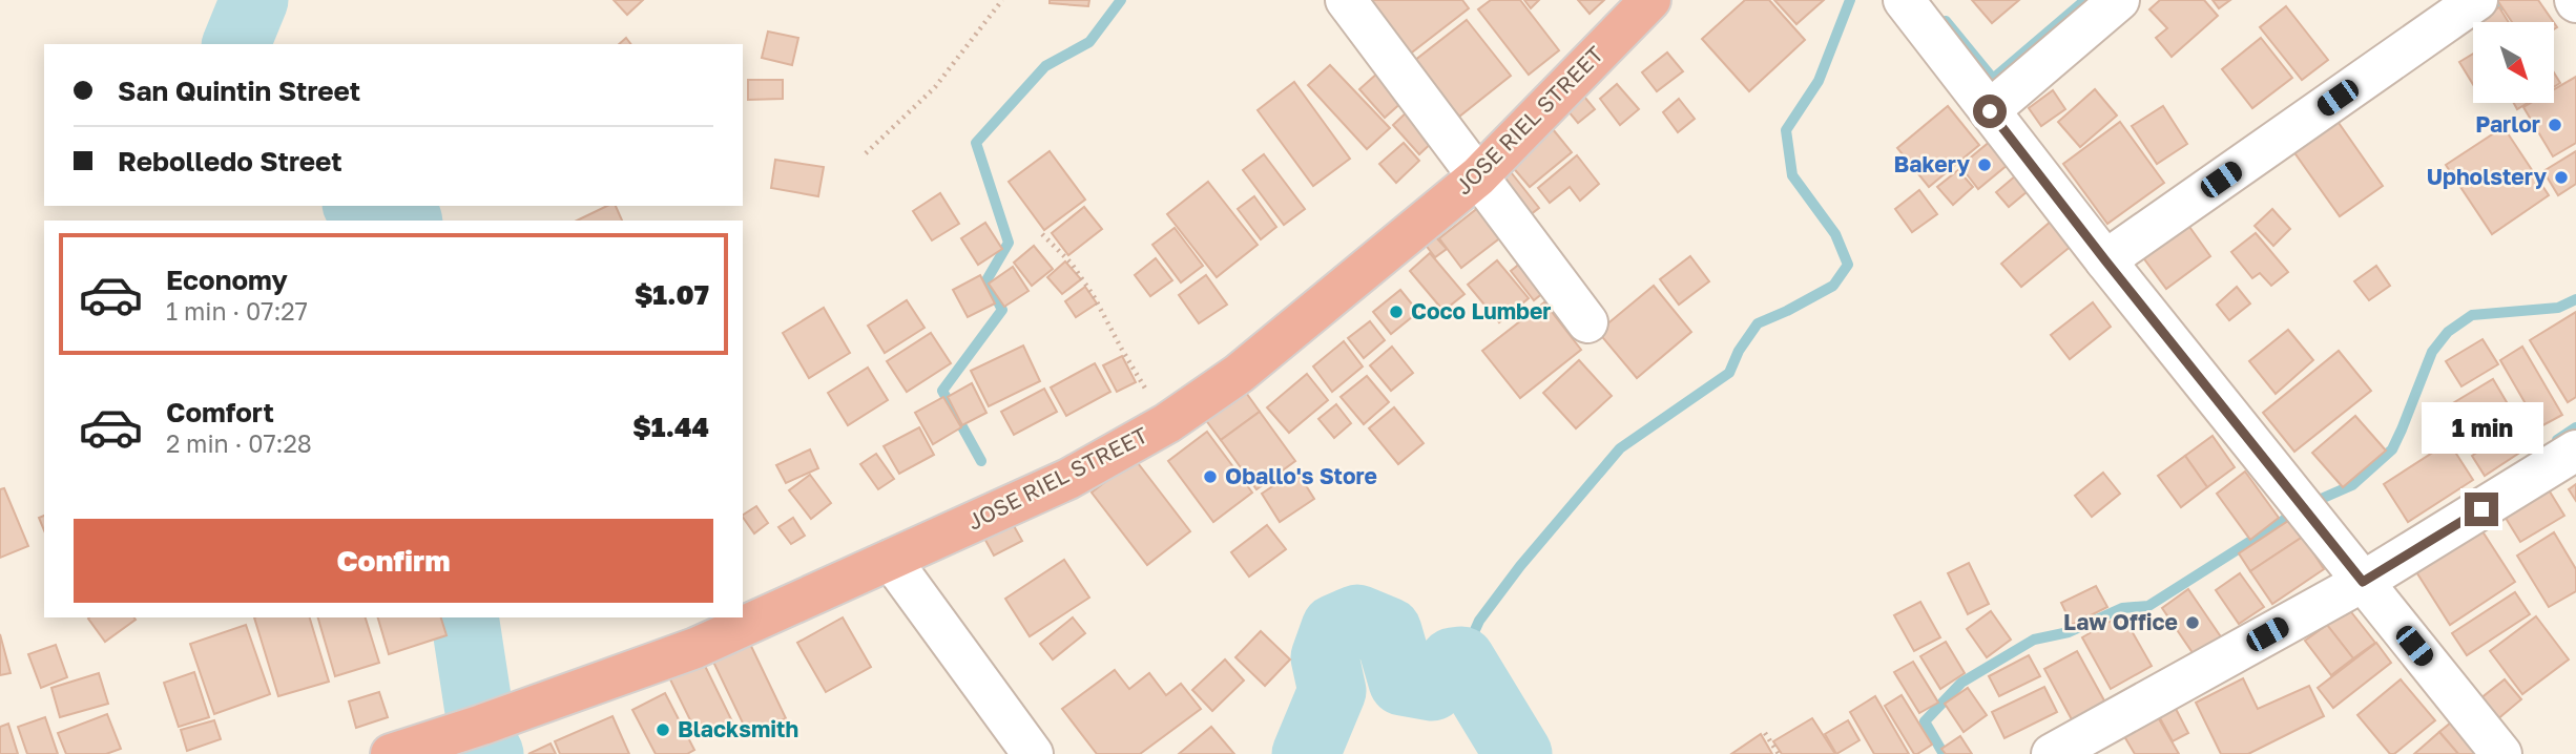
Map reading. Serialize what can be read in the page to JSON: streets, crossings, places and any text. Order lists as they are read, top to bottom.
{
  "streets": {
    "highway": ["JOSE RIEL STREET"]
  },
  "places": [
    "Parlor",
    "Bakery",
    "Upholstery",
    "Coco Lumber",
    "Oballo's Store",
    "Law Office",
    "Blacksmith"
  ],
  "north": "bottom right",
  "page": {
    "banner": ["San Quintin Street", "Rebolledo Street"],
    "list": [
      {
        "name": "Economy",
        "note": "1 min · 07:27",
        "value": "$1.07"
      },
      {
        "name": "Comfort",
        "note": "2 min · 07:28",
        "value": "$1.44"
      }
    ],
    "bubble": "1 min",
    "buttons": "Confirm"
  }
}
